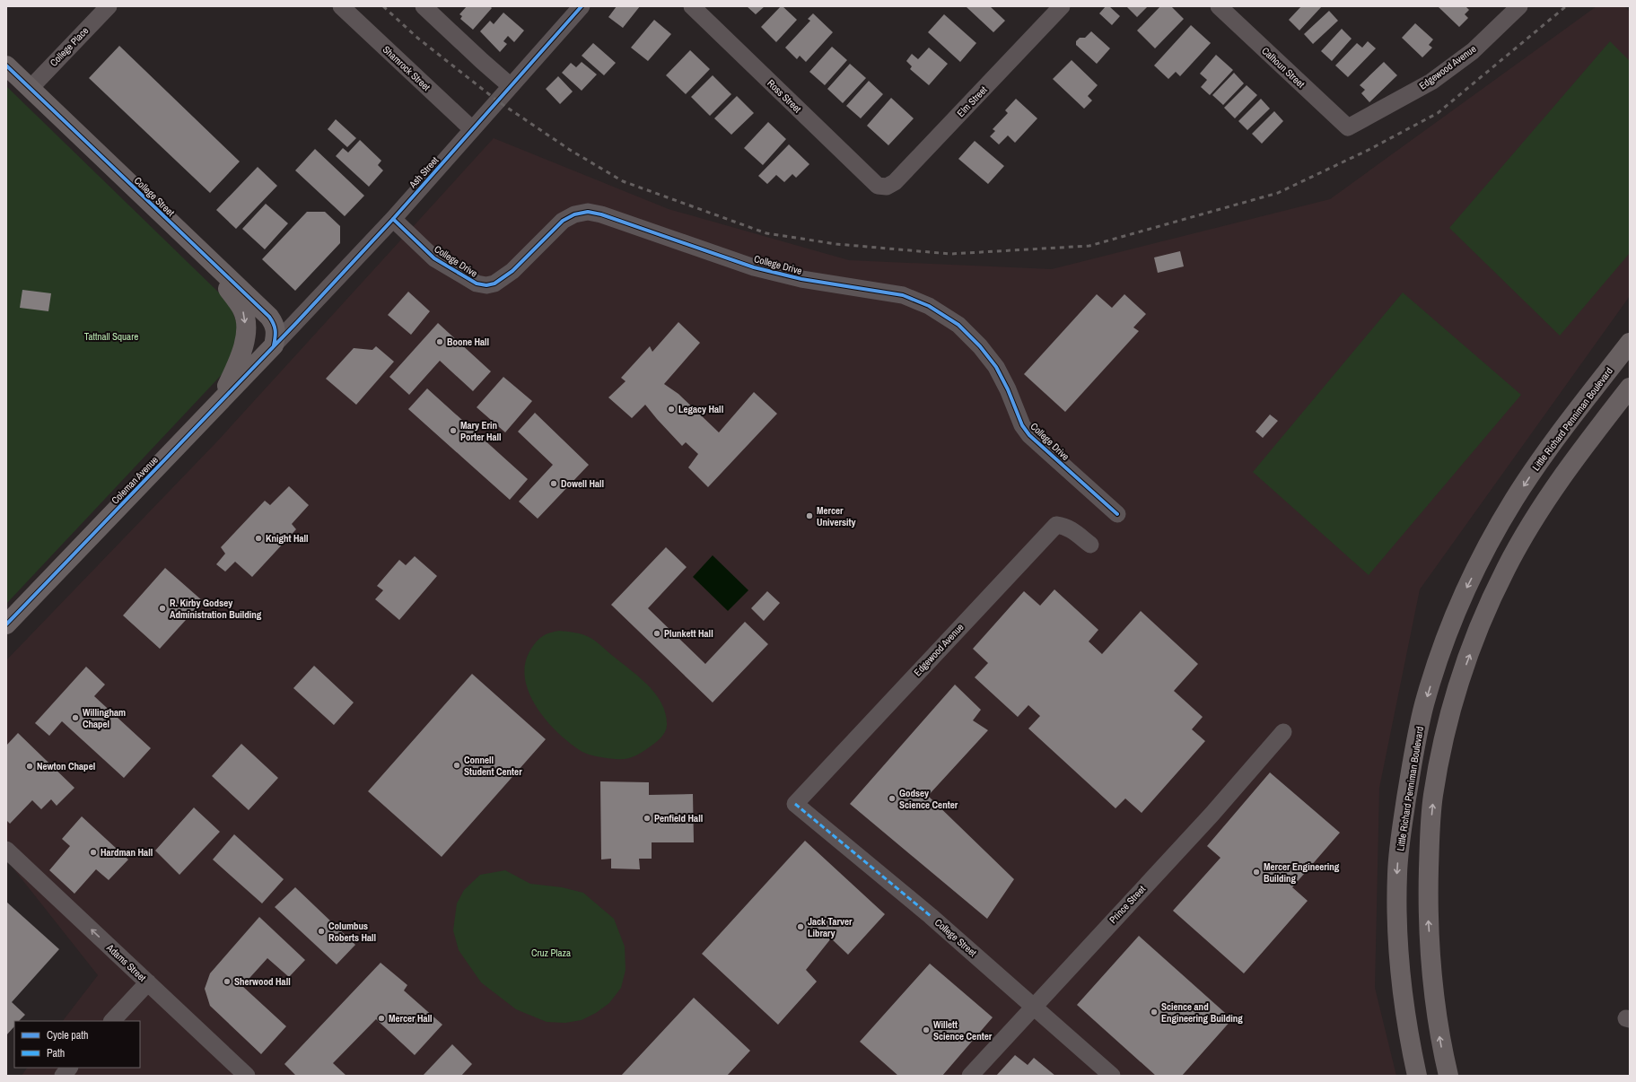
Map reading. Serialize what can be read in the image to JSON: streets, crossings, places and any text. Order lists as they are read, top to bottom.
{
  "streets": {
    "street": [
      "College Place",
      "Calhoun Street",
      "Edgewood Avenue",
      "Shamrock Street",
      "Ross Street",
      "Elm Street",
      "Ash Street",
      "College Street",
      "College Drive",
      "Little Richard Penniman Boulevard",
      "Coleman Avenue",
      "Prince Street",
      "Adams Street"
    ]
  },
  "crossings": [
    ["College Place", "College Street"],
    ["Calhoun Street", "Edgewood Avenue"],
    ["Edgewood Avenue", "College Street"],
    ["Shamrock Street", "Ash Street"],
    ["Ross Street", "Elm Street"],
    ["Ash Street", "College Street"],
    ["Ash Street", "College Drive"],
    ["Ash Street", "Coleman Avenue"],
    ["College Street", "Coleman Avenue"],
    ["College Street", "Prince Street"]
  ],
  "one_way": ["Adams Street"],
  "parks": ["Tattnall Square", "Cruz Plaza"],
  "places": [
    "Boone Hall",
    "Legacy Hall",
    "Mary Erin Porter Hall",
    "Dowell Hall",
    "Mercer University",
    "Knight Hall",
    "R. Kirby Godsey Administration Building",
    "Plunkett Hall",
    "Willingham Chapel",
    "Connell Student Center",
    "Newton Chapel",
    "Godsey Science Center",
    "Penfield Hall",
    "Hardman Hall",
    "Mercer Engineering Building",
    "Jack Tarver Library",
    "Columbus Roberts Hall",
    "Sherwood Hall",
    "Science and Engineering Building",
    "Mercer Hall",
    "Willett Science Center"
  ],
  "legend": ["Cycle path", "Path"]
}
